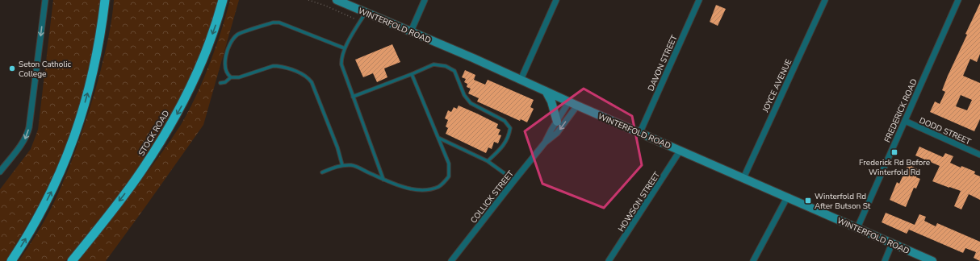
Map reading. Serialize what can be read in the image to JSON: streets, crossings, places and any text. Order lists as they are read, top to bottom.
{
  "streets": {
    "highway": ["STOCK ROAD"],
    "main road": ["WINTERFOLD ROAD"],
    "street": [
      "DAVON STREET",
      "JOYCE AVENUE",
      "FREDERICK ROAD",
      "DODD STREET",
      "COLLICK STREET",
      "HOWSON STREET"
    ]
  },
  "crossings": [
    ["WINTERFOLD ROAD", "DAVON STREET"],
    ["WINTERFOLD ROAD", "JOYCE AVENUE"],
    ["WINTERFOLD ROAD", "FREDERICK ROAD"],
    ["WINTERFOLD ROAD", "COLLICK STREET"],
    ["WINTERFOLD ROAD", "HOWSON STREET"],
    ["FREDERICK ROAD", "DODD STREET"]
  ],
  "places": {
    "other": ["Seton Catholic College"],
    "transit": ["Frederick Rd Before Winterfold Rd", "Winterfold Rd After Butson St"]
  }
}
